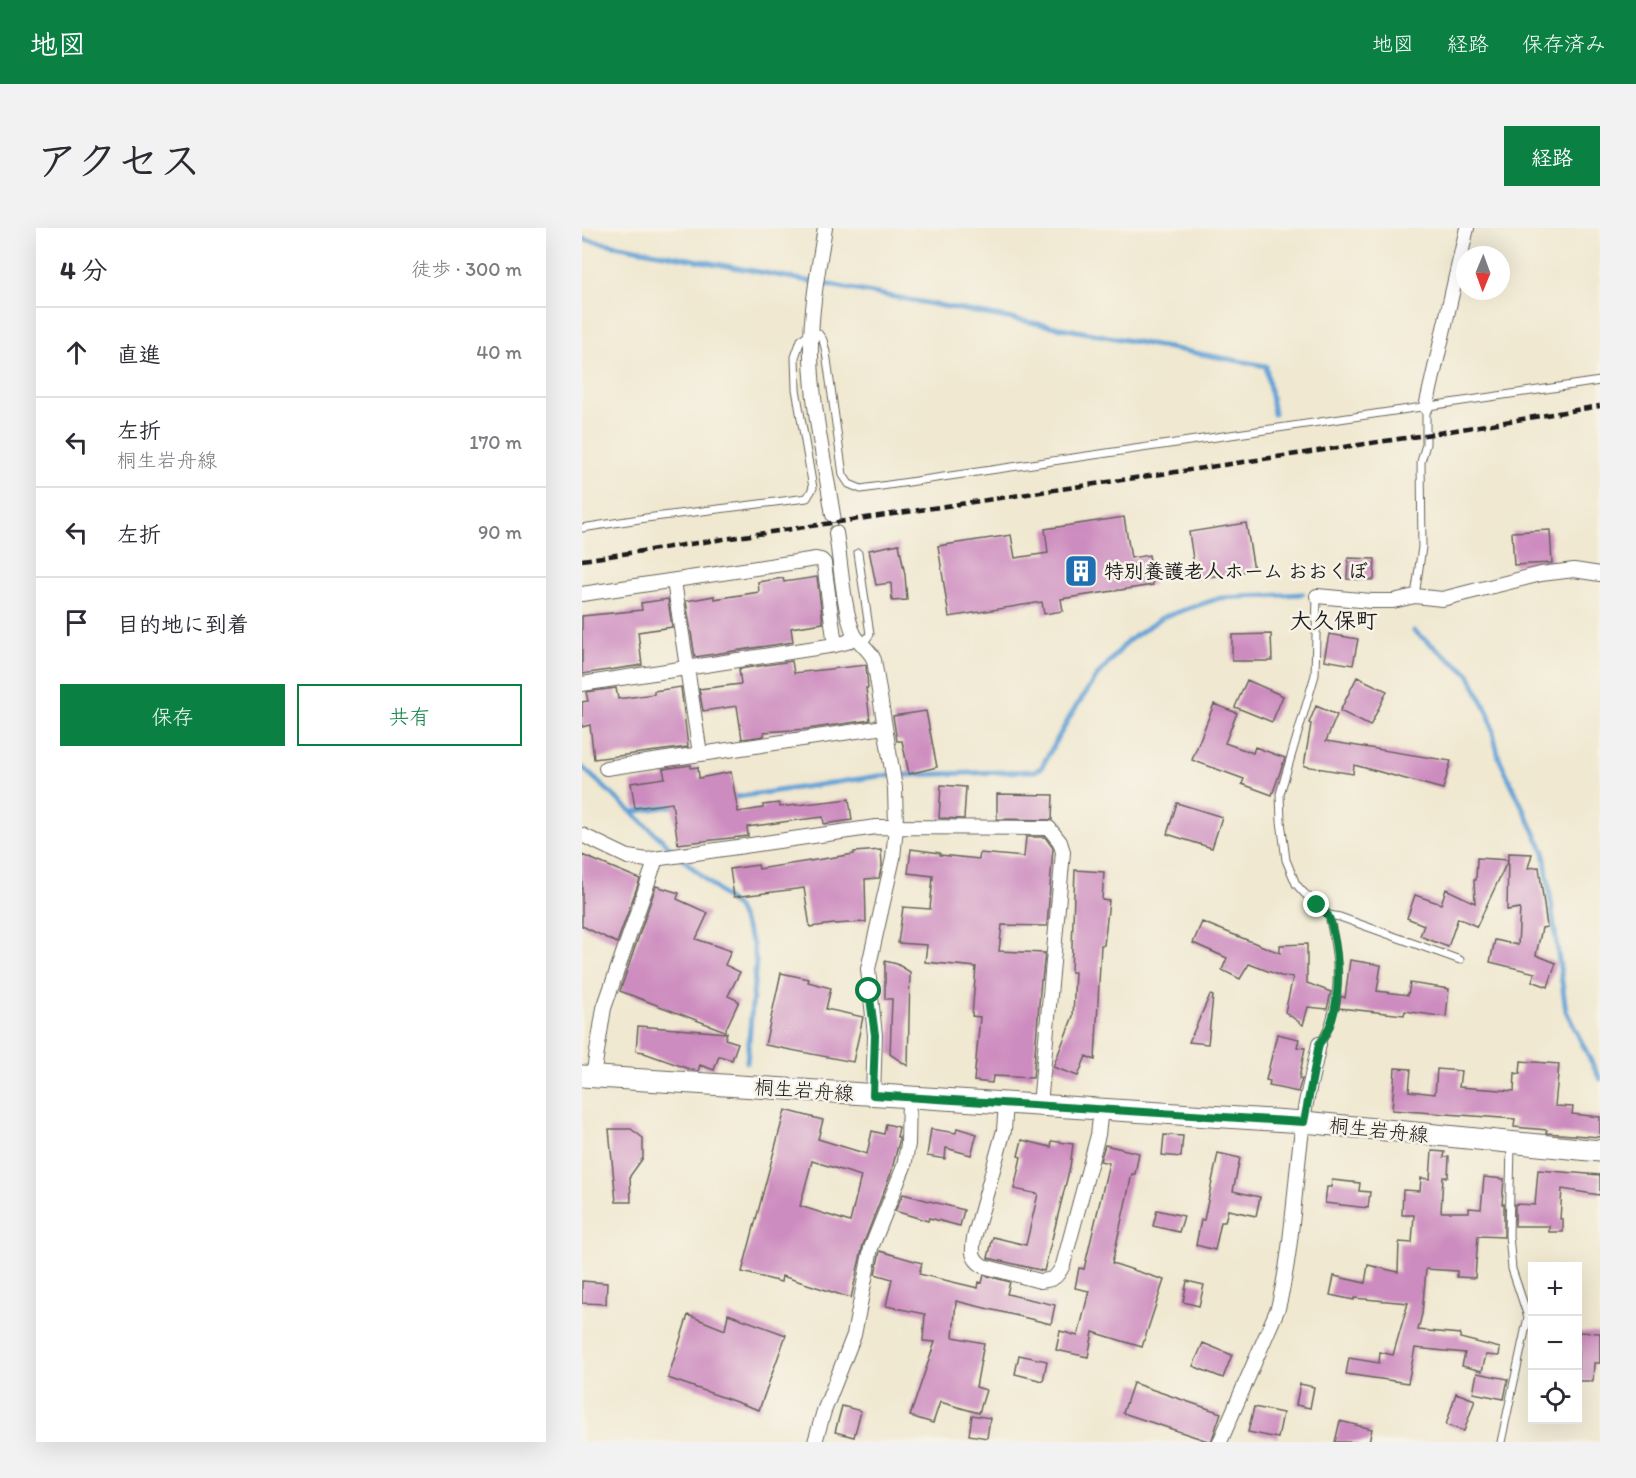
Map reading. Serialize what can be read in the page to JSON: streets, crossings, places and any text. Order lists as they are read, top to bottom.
{
  "streets": {
    "main road": ["桐生岩舟線"]
  },
  "districts": ["大久保町"],
  "places": {
    "building": ["特別養護老人ホーム おおくぼ"]
  },
  "north": "bottom",
  "page": {
    "header": "地図",
    "nav": ["地図", "経路", "保存済み"],
    "title": "アクセス",
    "buttons": [
      "経路",
      ["保存", "共有"]
    ],
    "heading": ["4 分", "徒歩 · 300 m"],
    "list": [
      ["直進", "40 m"],
      ["左折", "桐生岩舟線", "170 m"],
      ["左折", "90 m"],
      "目的地に到着"
    ],
    "map_buttons": ["+", "−"]
  }
}
